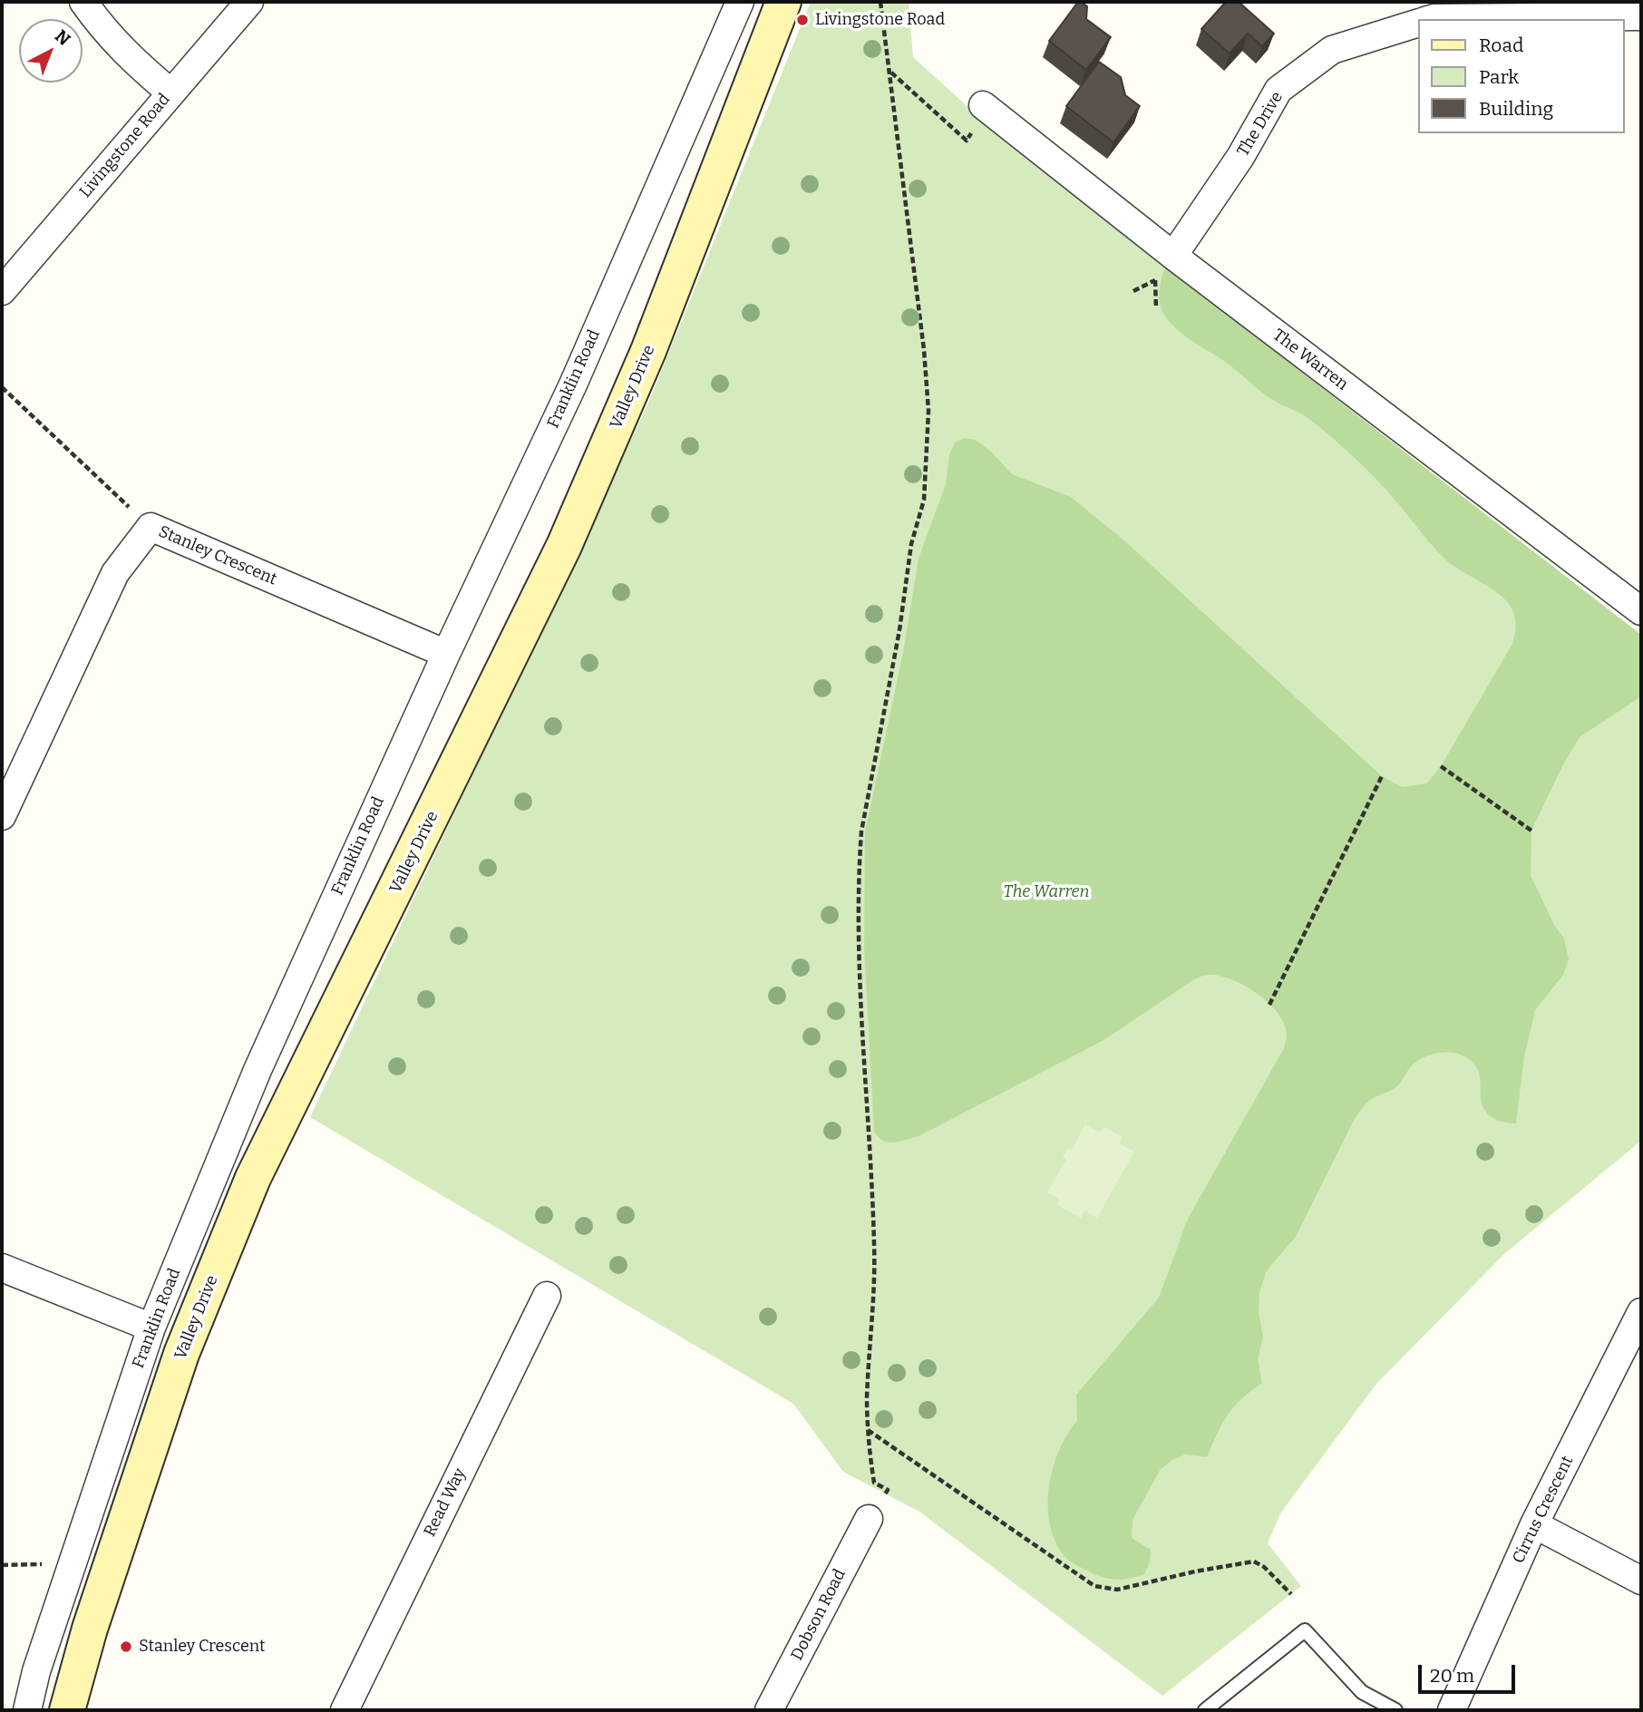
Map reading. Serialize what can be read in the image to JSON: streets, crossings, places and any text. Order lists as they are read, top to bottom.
{
  "streets": {
    "street": [
      "The Drive",
      "Livingstone Road",
      "The Warren",
      "Franklin Road",
      "Valley Drive",
      "Stanley Crescent",
      "Read Way",
      "Cirrus Crescent",
      "Dobson Road"
    ]
  },
  "crossings": [
    ["The Drive", "The Warren"],
    ["Franklin Road", "Stanley Crescent"]
  ],
  "parks": ["The Warren"],
  "places": ["Livingstone Road", "Stanley Crescent"],
  "legend": ["Road", "Park", "Building"],
  "scale_bar": "20 m",
  "north": "top right"
}
